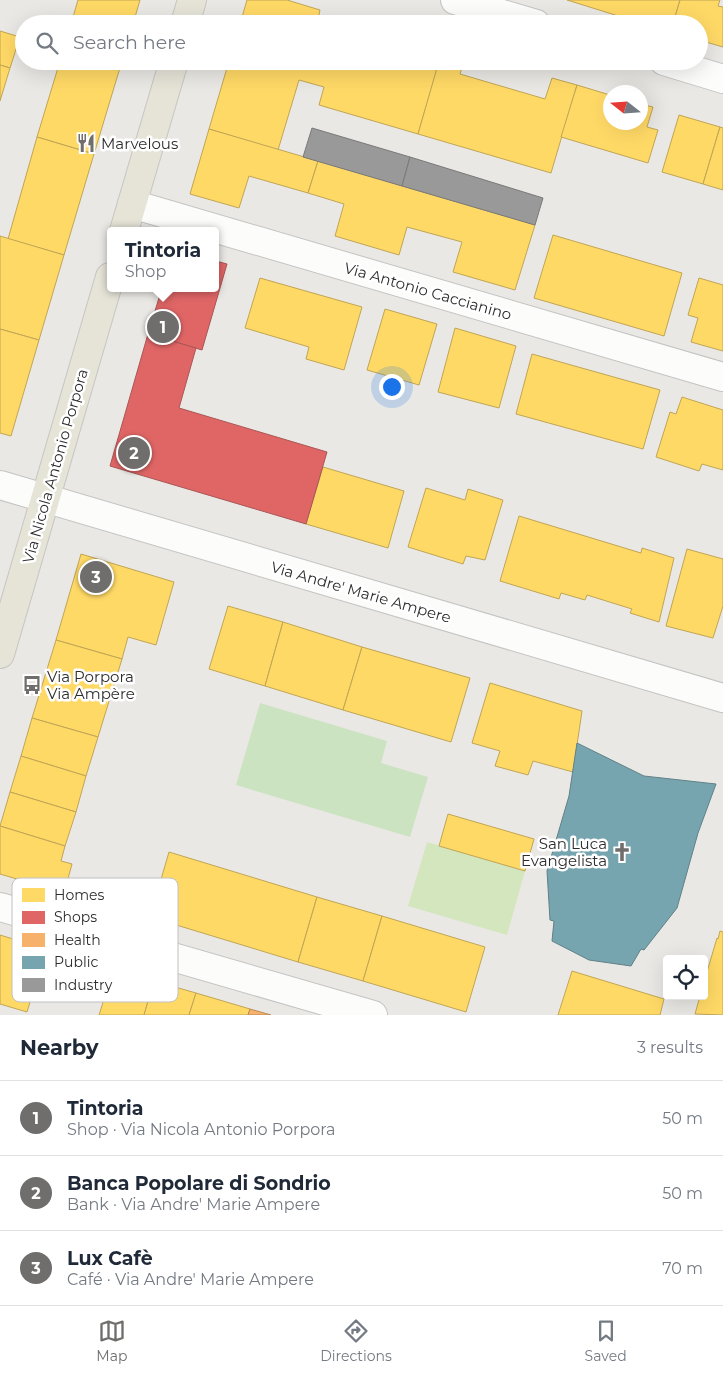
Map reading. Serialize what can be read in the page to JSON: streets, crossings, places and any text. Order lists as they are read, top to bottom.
{
  "streets": {
    "main road": ["Via Nicola Antonio Porpora"],
    "street": ["Via Antonio Caccianino", "Via Andre' Marie Ampere"]
  },
  "crossings": [
    ["Via Nicola Antonio Porpora", "Via Andre' Marie Ampere"]
  ],
  "places": {
    "restaurant": ["Marvelous"],
    "bus stop": ["Via Porpora Via Ampère"],
    "church": ["San Luca Evangelista"]
  },
  "legend": [
    "Homes",
    "Shops",
    "Health",
    "Public",
    "Industry"
  ],
  "north": "left",
  "page": {
    "search": "Search here",
    "popup": ["Tintoria", "Shop"],
    "pins": ["1", "2", "3"],
    "heading": ["Nearby", "3 results"],
    "list": [
      {
        "mark": "1",
        "name": "Tintoria",
        "note": "Shop · Via Nicola Antonio Porpora",
        "value": "50 m"
      },
      {
        "mark": "2",
        "name": "Banca Popolare di Sondrio",
        "note": "Bank · Via Andre' Marie Ampere",
        "value": "50 m"
      },
      {
        "mark": "3",
        "name": "Lux Cafè",
        "note": "Café · Via Andre' Marie Ampere",
        "value": "70 m"
      }
    ],
    "nav": ["Map", "Directions", "Saved"]
  }
}
